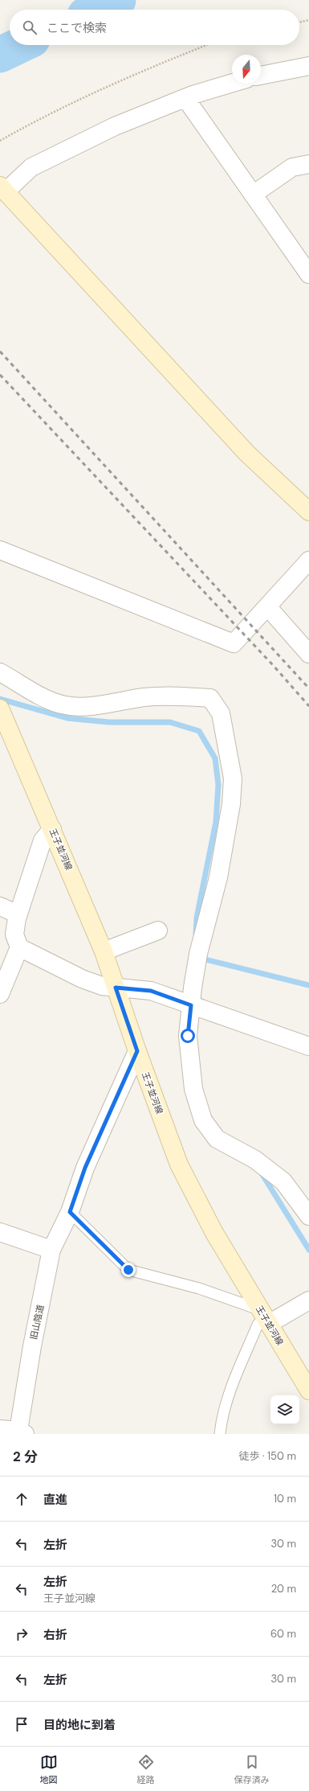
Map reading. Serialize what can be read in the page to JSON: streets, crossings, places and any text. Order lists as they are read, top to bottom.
{
  "streets": {
    "main road": ["王子並河線"],
    "street": ["旧山陰道"]
  },
  "crossings": [
    ["王子並河線", "旧山陰道"]
  ],
  "north": "bottom",
  "page": {
    "search": "ここで検索",
    "heading": ["2 分", "徒歩 · 150 m"],
    "list": [
      ["直進", "10 m"],
      ["左折", "30 m"],
      ["左折", "王子並河線", "20 m"],
      ["右折", "60 m"],
      ["左折", "30 m"],
      "目的地に到着"
    ],
    "nav": ["地図", "経路", "保存済み"]
  }
}
